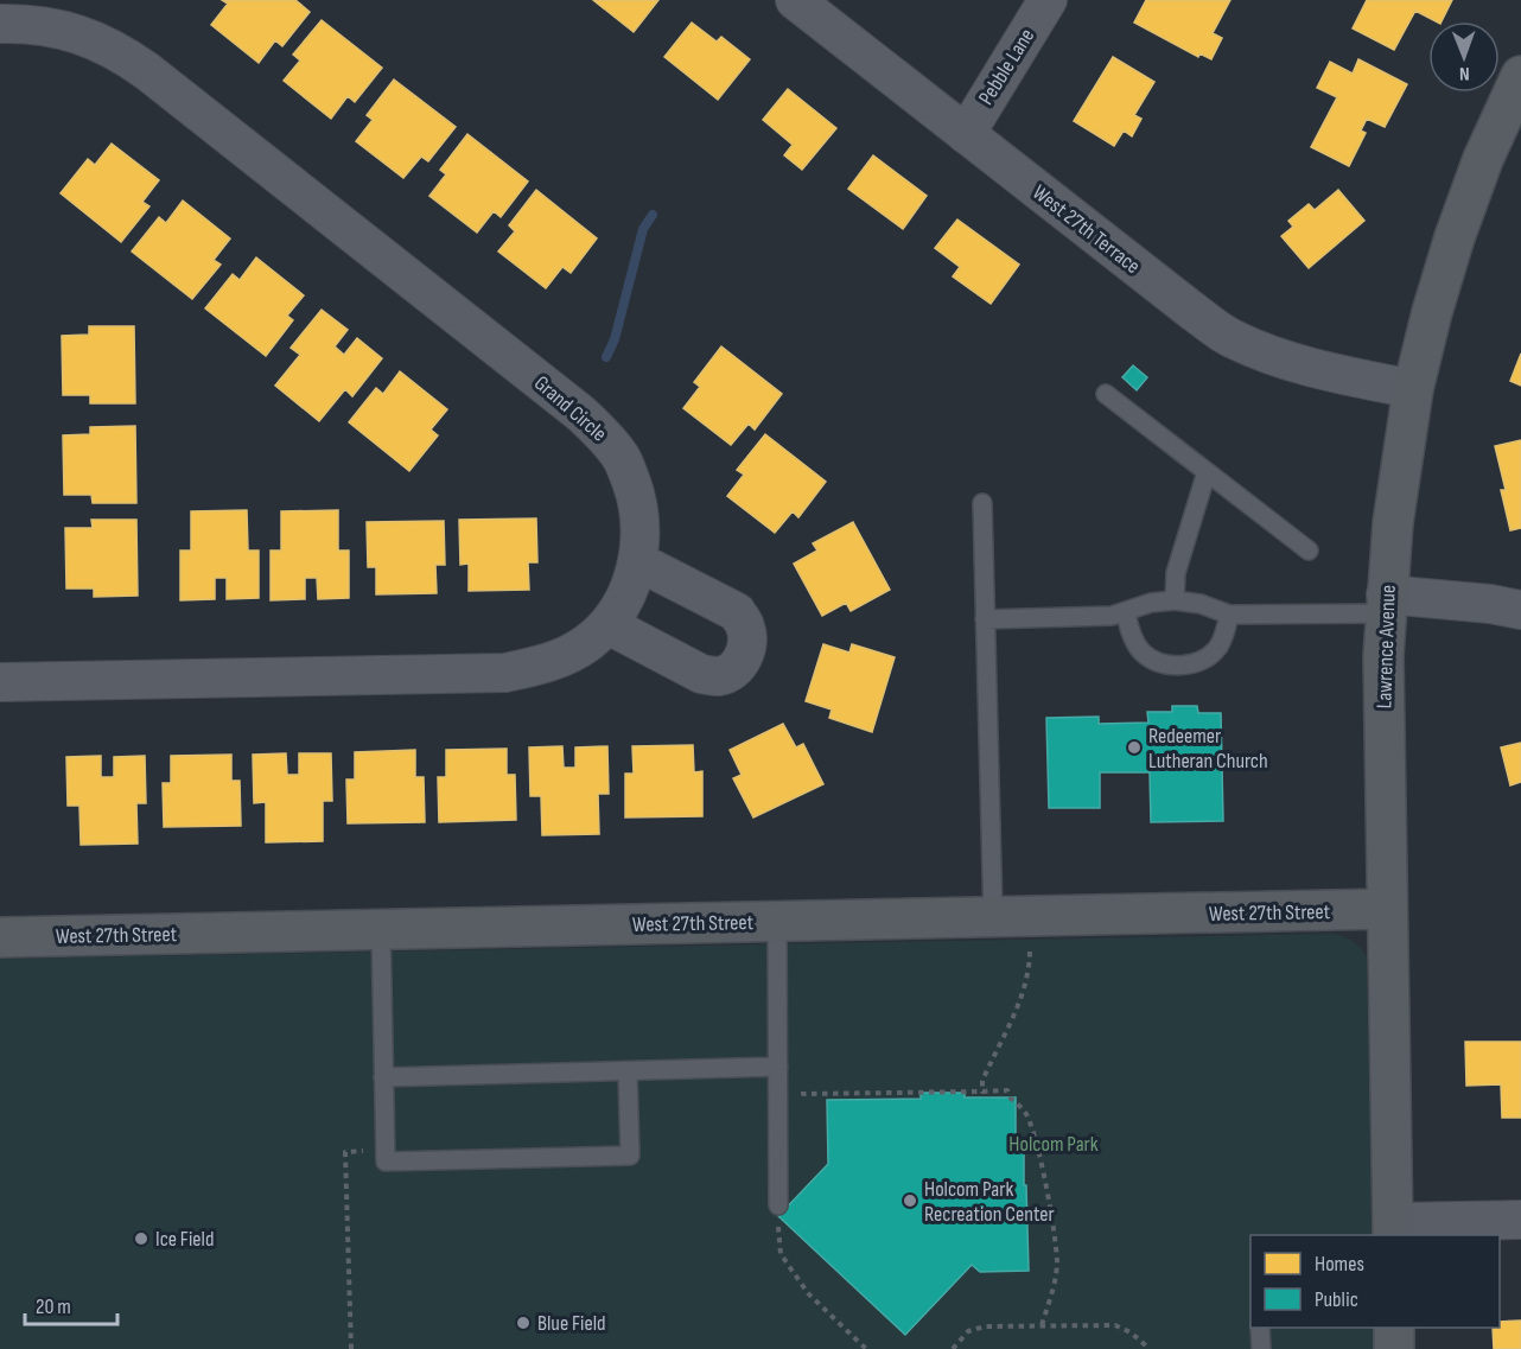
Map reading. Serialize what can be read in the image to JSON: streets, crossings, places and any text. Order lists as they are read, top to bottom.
{
  "streets": {
    "street": [
      "Pebble Lane",
      "West 27th Terrace",
      "Grand Circle",
      "Lawrence Avenue",
      "West 27th Street"
    ]
  },
  "crossings": [
    ["Pebble Lane", "West 27th Terrace"],
    ["West 27th Terrace", "Lawrence Avenue"],
    ["Lawrence Avenue", "West 27th Street"]
  ],
  "parks": ["Holcom Park"],
  "places": [
    "Redeemer Lutheran Church",
    "Holcom Park Recreation Center",
    "Ice Field",
    "Blue Field"
  ],
  "legend": ["Homes", "Public"],
  "scale_bar": "20 m",
  "north": "bottom"
}
